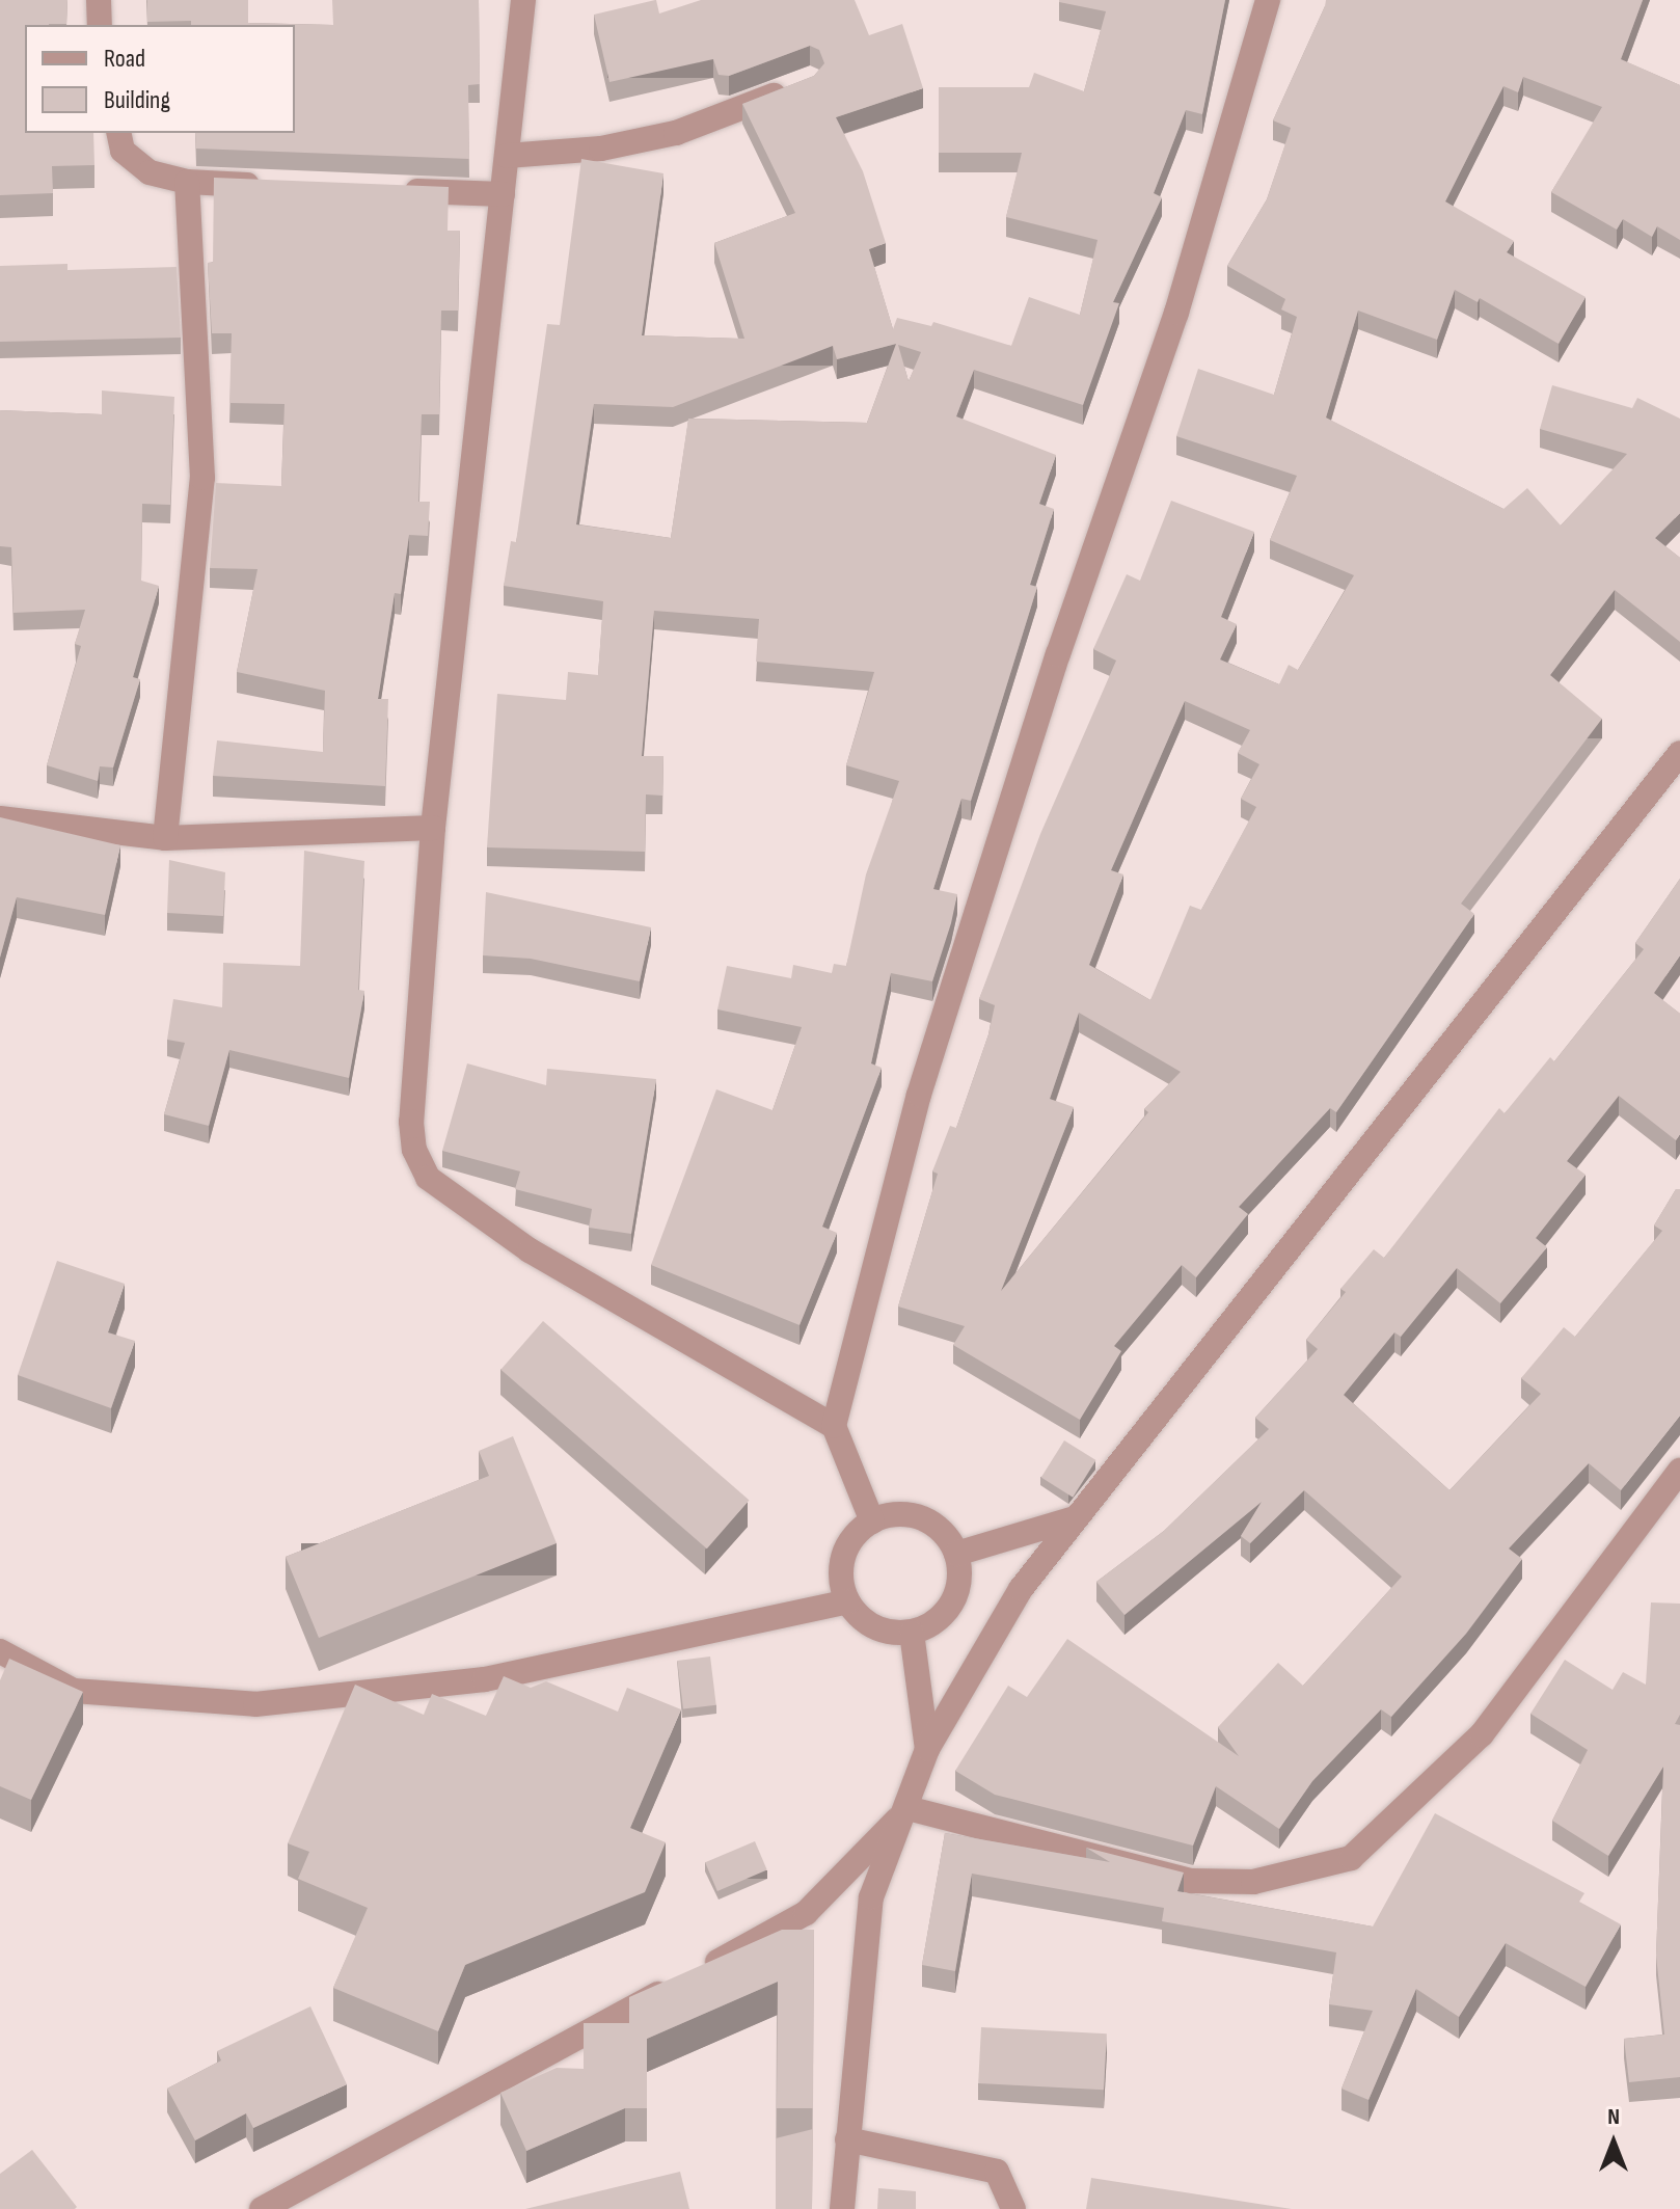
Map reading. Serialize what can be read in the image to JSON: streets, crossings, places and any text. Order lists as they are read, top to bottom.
{
  "legend": ["Road", "Building"],
  "north": "top"
}
